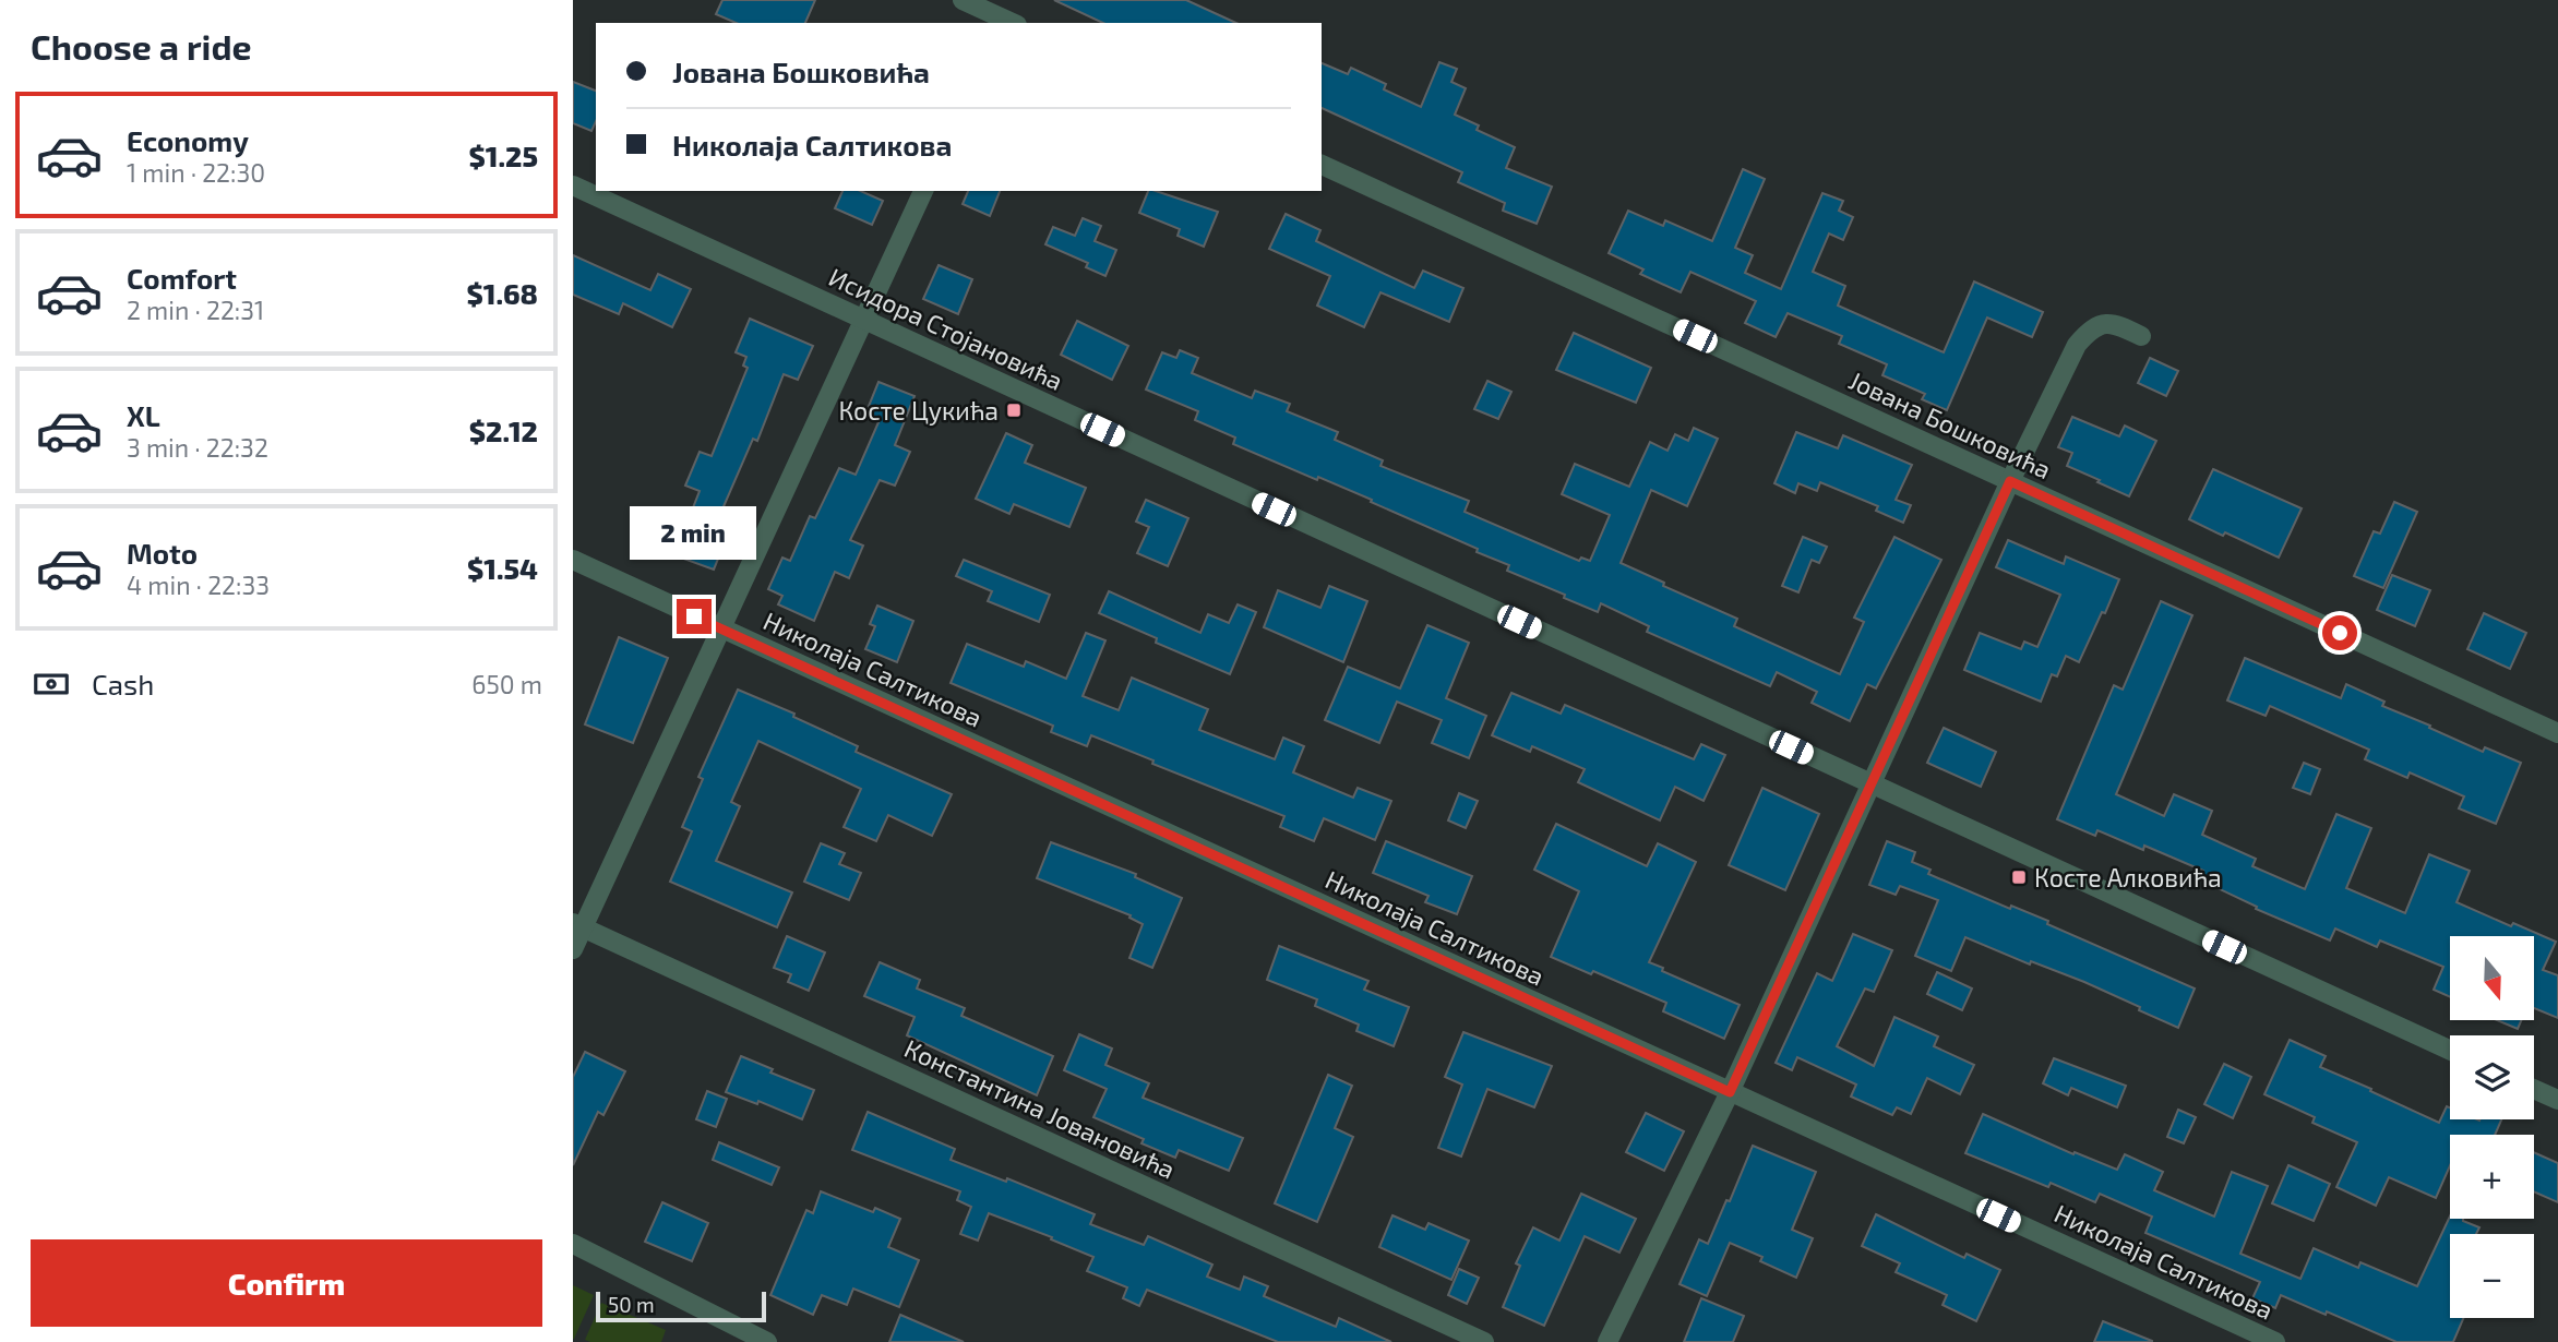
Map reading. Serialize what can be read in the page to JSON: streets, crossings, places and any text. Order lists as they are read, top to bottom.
{
  "streets": {
    "street": [
      "Исидора Стојановића",
      "Јована Бошковића",
      "Николаја Салтикова",
      "Константина Јовановића"
    ]
  },
  "places": {
    "transit": ["Косте Цукића", "Косте Алковића"]
  },
  "scale_bar": "50 m",
  "north": "bottom",
  "page": {
    "heading": "Choose a ride",
    "banner": ["Јована Бошковића", "Николаја Салтикова"],
    "list": [
      {
        "name": "Economy",
        "note": "1 min · 22:30",
        "value": "$1.25"
      },
      {
        "name": "Comfort",
        "note": "2 min · 22:31",
        "value": "$1.68"
      },
      {
        "name": "XL",
        "note": "3 min · 22:32",
        "value": "$2.12"
      },
      {
        "name": "Moto",
        "note": "4 min · 22:33",
        "value": "$1.54"
      }
    ],
    "bubble": "2 min",
    "pay": ["Cash", "650 m"],
    "map_buttons": ["+", "−"],
    "buttons": "Confirm",
    "scale": "50 m"
  }
}
